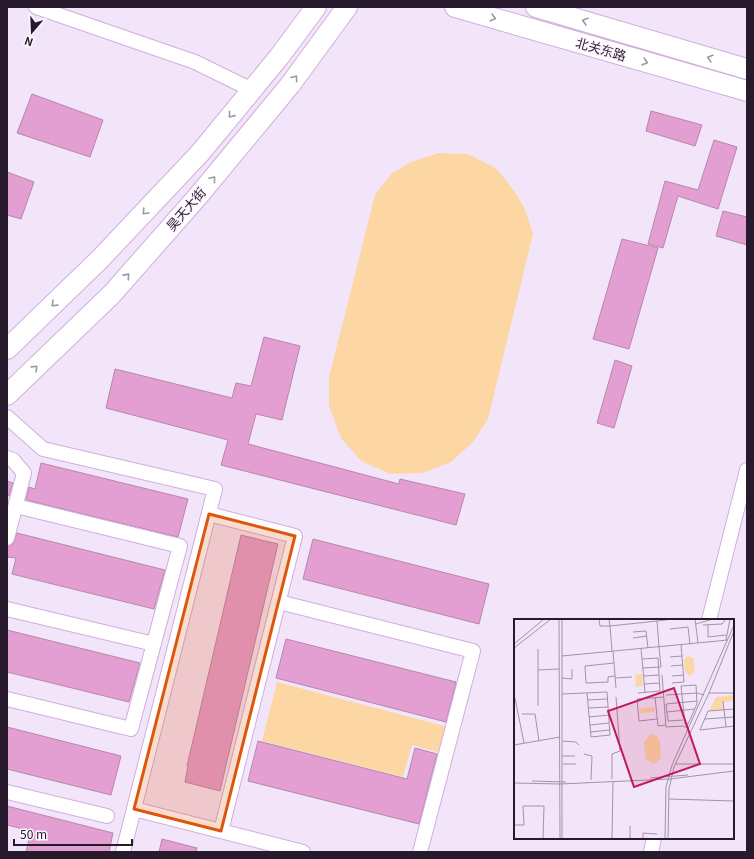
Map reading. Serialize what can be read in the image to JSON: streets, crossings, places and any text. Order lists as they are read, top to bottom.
{
  "streets": {
    "main road": ["北关东路", "昊天大街"]
  },
  "scale_bar": "50 m",
  "north": "bottom"
}
